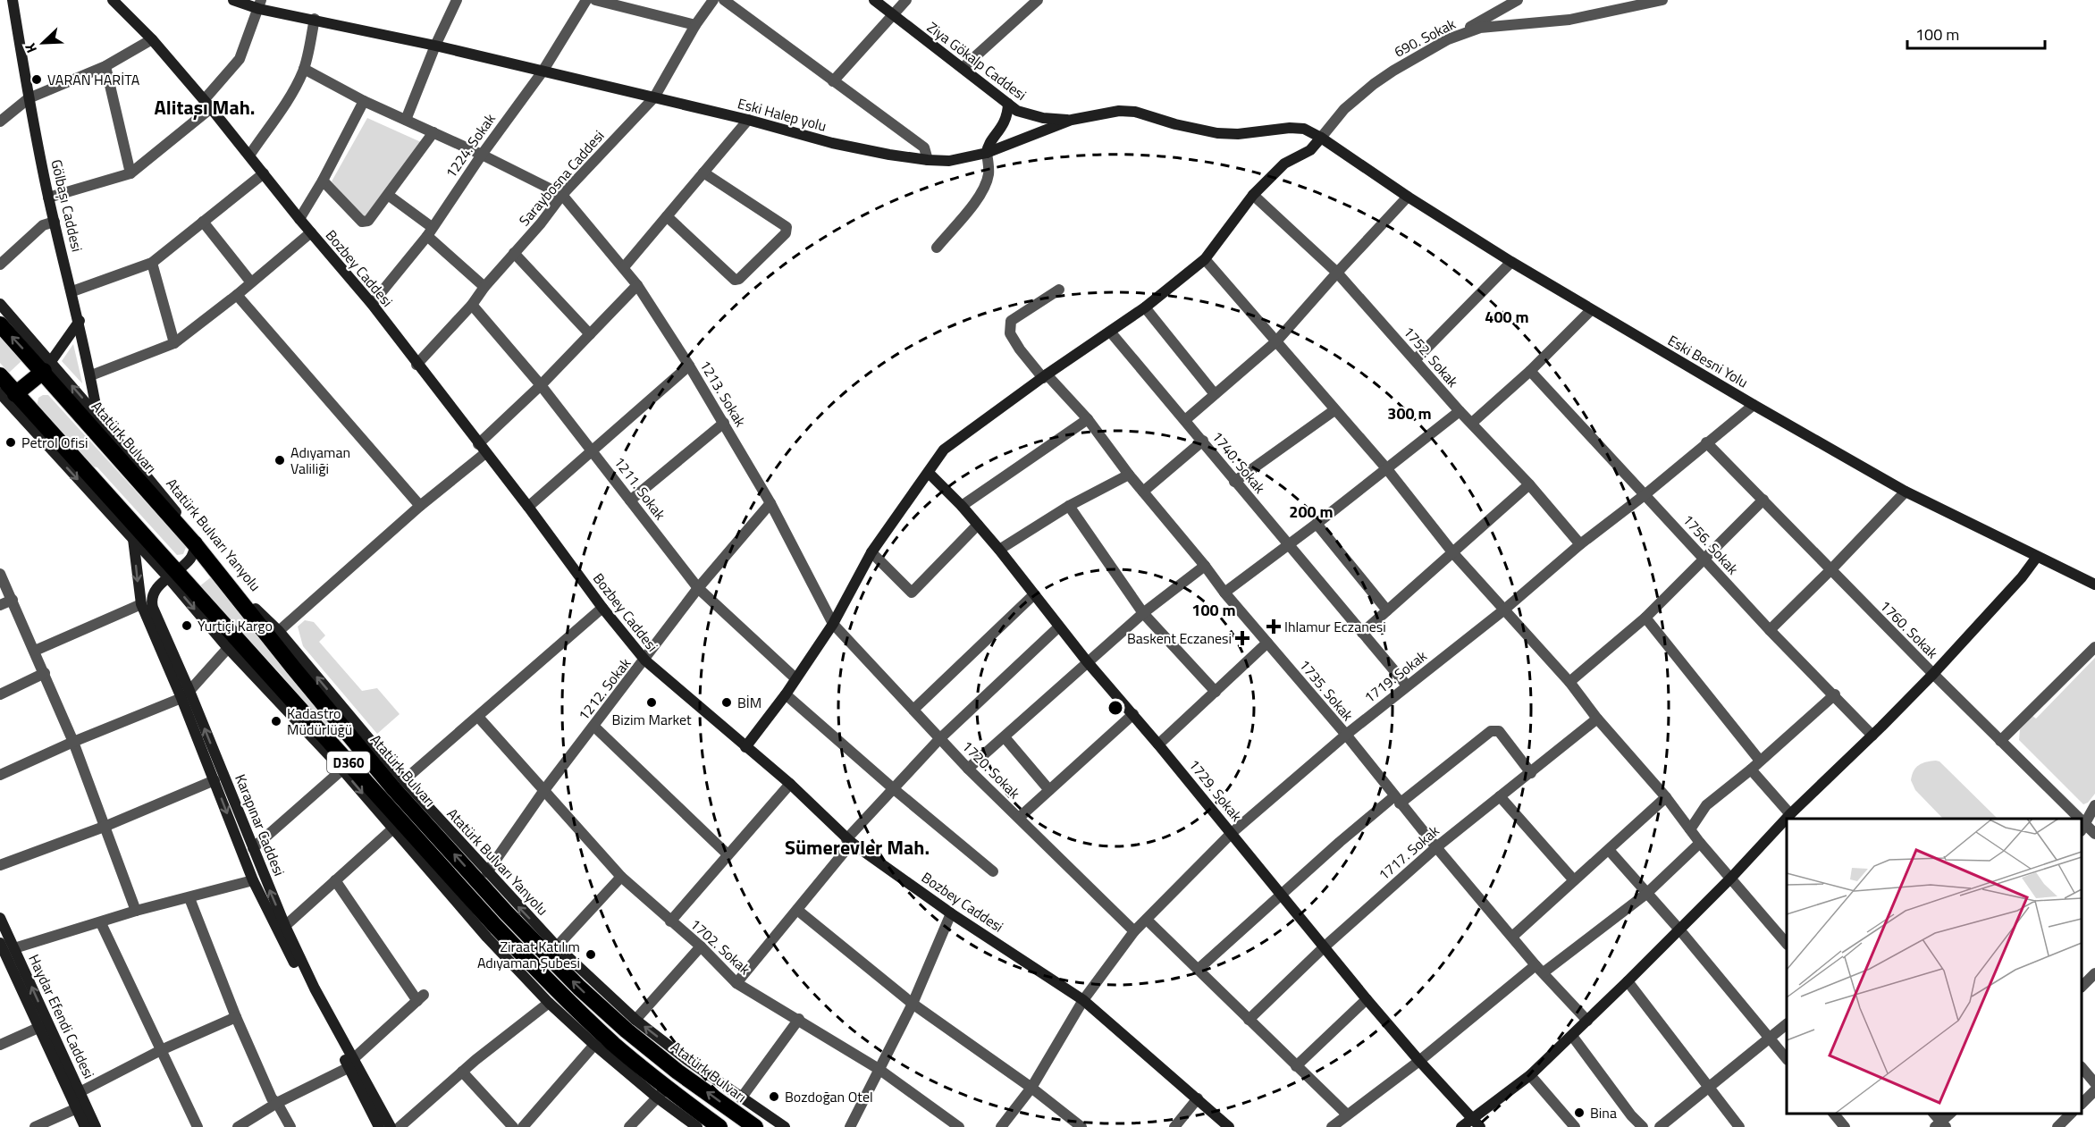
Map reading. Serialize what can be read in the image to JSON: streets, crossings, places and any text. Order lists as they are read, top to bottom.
{
  "streets": {
    "highway": ["Atatürk Bulvarı", "D360"],
    "street": [
      "690. Sokak",
      "Ziya Gökalp Caddesi",
      "Eski Halep yolu",
      "1224. Sokak",
      "Saraybosna Caddesi",
      "Gölbaşı Caddesi",
      "Bozbey Caddesi",
      "1752. Sokak",
      "Eski Besni Yolu",
      "1213. Sokak",
      "1740. Sokak",
      "1211. Sokak",
      "Atatürk Bulvarı Yanyolu",
      "1756. Sokak",
      "1760. Sokak",
      "1719. Sokak",
      "1212. Sokak",
      "1735. Sokak",
      "1720. Sokak",
      "1729. Sokak",
      "Karapınar Caddesi",
      "1717. Sokak",
      "1702. Sokak",
      "Haydar Efendi Caddesi"
    ]
  },
  "crossings": [
    ["690. Sokak", "Eski Halep yolu"],
    ["690. Sokak", "Eski Besni Yolu"],
    ["Ziya Gökalp Caddesi", "Eski Halep yolu"],
    ["Eski Halep yolu", "1224. Sokak"],
    ["Eski Halep yolu", "Saraybosna Caddesi"],
    ["Eski Halep yolu", "Eski Besni Yolu"],
    ["1224. Sokak", "Bozbey Caddesi"],
    ["Saraybosna Caddesi", "Bozbey Caddesi"],
    ["Saraybosna Caddesi", "1213. Sokak"],
    ["Saraybosna Caddesi", "1211. Sokak"],
    ["Gölbaşı Caddesi", "Atatürk Bulvarı Yanyolu"],
    ["Bozbey Caddesi", "1719. Sokak"],
    ["Bozbey Caddesi", "1212. Sokak"],
    ["1752. Sokak", "1719. Sokak"],
    ["Eski Besni Yolu", "1719. Sokak"],
    ["1213. Sokak", "1212. Sokak"],
    ["1213. Sokak", "1720. Sokak"],
    ["Atatürk Bulvarı", "Atatürk Bulvarı Yanyolu"],
    ["Atatürk Bulvarı", "Karapınar Caddesi"],
    ["1740. Sokak", "1719. Sokak"],
    ["1211. Sokak", "1212. Sokak"],
    ["Atatürk Bulvarı Yanyolu", "1212. Sokak"],
    ["Atatürk Bulvarı Yanyolu", "Karapınar Caddesi"],
    ["1756. Sokak", "1719. Sokak"],
    ["1760. Sokak", "1719. Sokak"],
    ["1719. Sokak", "1735. Sokak"],
    ["1719. Sokak", "1720. Sokak"],
    ["1719. Sokak", "1729. Sokak"],
    ["1212. Sokak", "1702. Sokak"],
    ["1735. Sokak", "1717. Sokak"],
    ["D360", "Karapınar Caddesi"],
    ["1729. Sokak", "1717. Sokak"]
  ],
  "districts": ["Alitaşı Mah.", "Sümerevler Mah."],
  "places": {
    "other": [
      "VARAN HARİTA",
      "Petrol Ofisi",
      "Adıyaman Valiliği",
      "Yurtiçi Kargo",
      "Bizim Market",
      "BİM",
      "Kadastro Müdürlüğü",
      "Ziraat Katılım Adıyaman Şubesi",
      "Bozdoğan Otel",
      "Bina"
    ],
    "health": ["Ihlamur Eczanesi", "Baskent Eczanesi"]
  },
  "scale_bar": "100 m",
  "north": "bottom left",
  "rings": [
    "400 m",
    "300 m",
    "200 m",
    "100 m"
  ]
}
